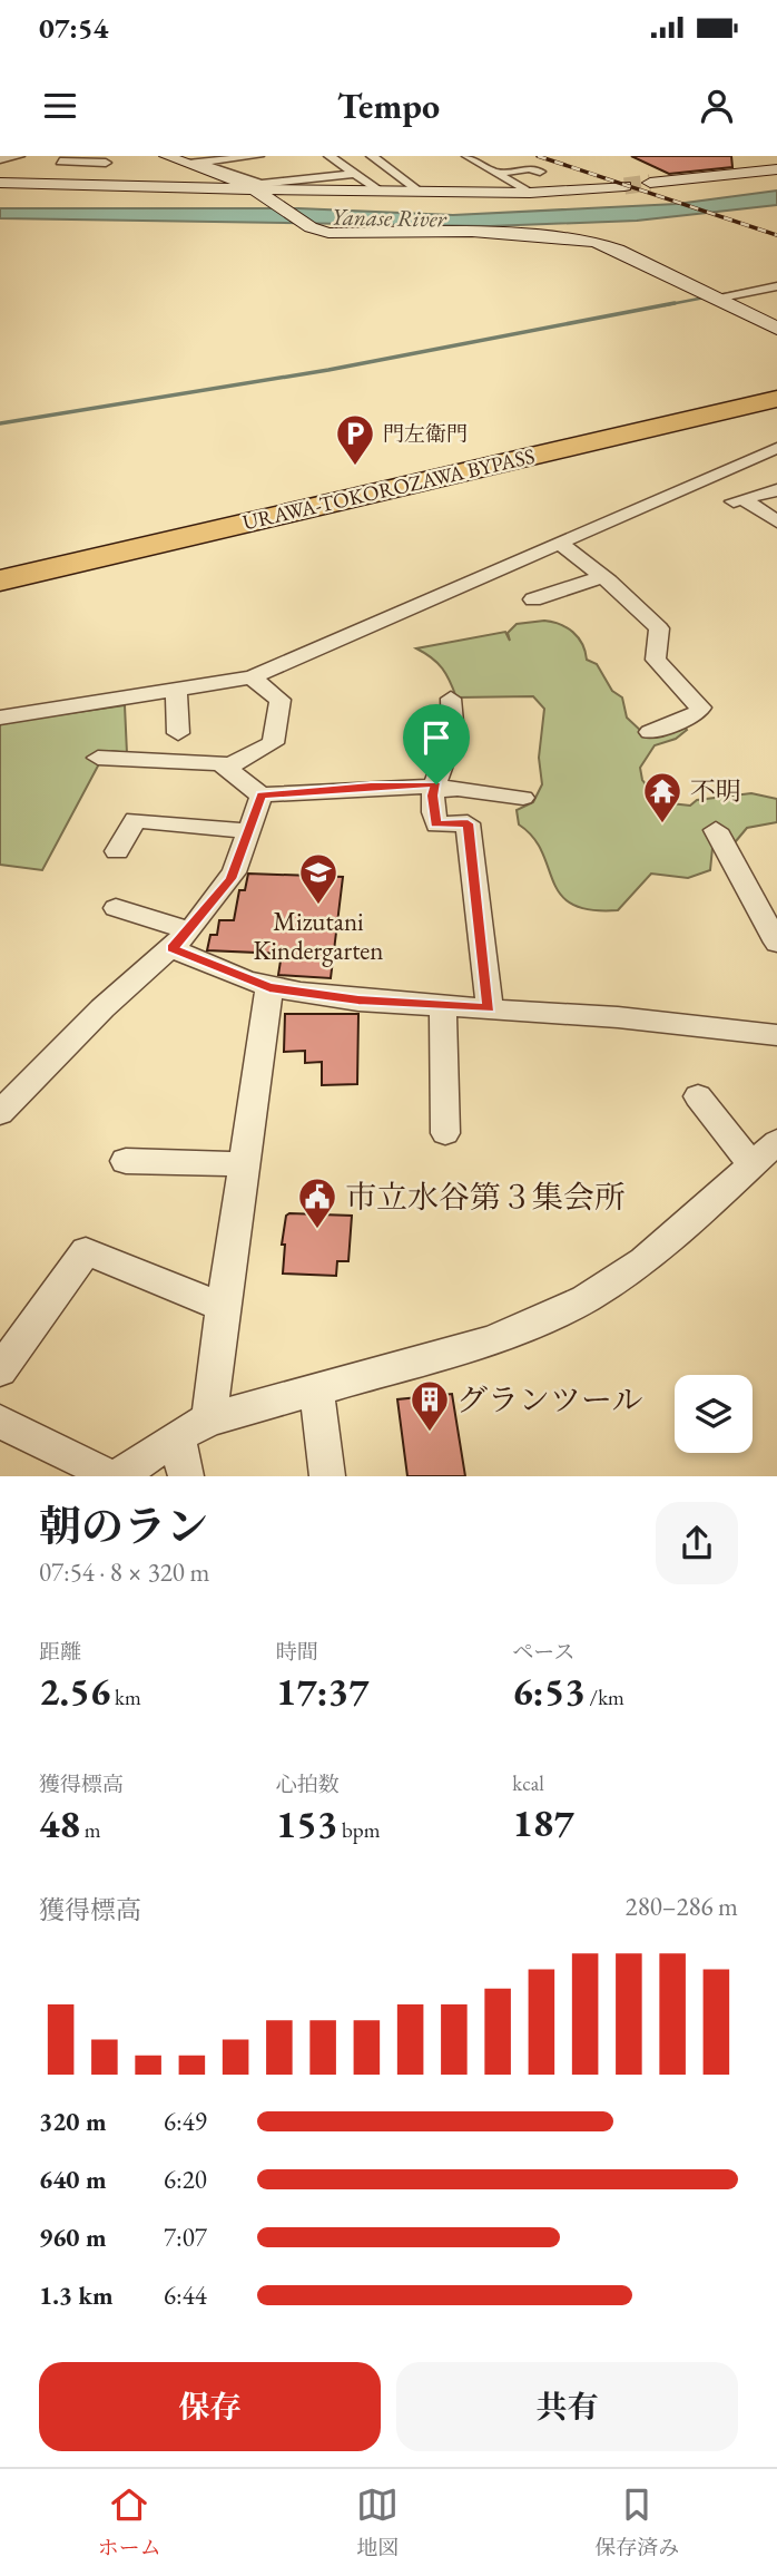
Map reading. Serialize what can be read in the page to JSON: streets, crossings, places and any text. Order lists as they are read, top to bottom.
{
  "streets": {
    "highway": ["URAWA-TOKOROZAWA BYPASS"]
  },
  "water": ["Yanase River"],
  "places": {
    "parking": ["門左衛門"],
    "temple": ["不明"],
    "school or university": ["Mizutani Kindergarten"],
    "public building": ["市立水谷第３集会所"],
    "building": ["グランツール"]
  },
  "page": {
    "status": "07:54",
    "header": "Tempo",
    "heading": ["朝のラン", "07:54 · 8 × 320 m"],
    "stats": [
      ["距離", "2.56 km"],
      ["時間", "17:37"],
      ["ペース", "6:53 /km"],
      ["獲得標高", "48 m"],
      ["心拍数", "153 bpm"],
      ["kcal", "187"]
    ],
    "chart": ["獲得標高", "280–286 m"],
    "list": [
      {
        "name": "320 m",
        "note": "6:49"
      },
      {
        "name": "640 m",
        "note": "6:20"
      },
      {
        "name": "960 m",
        "note": "7:07"
      },
      {
        "name": "1.3 km",
        "note": "6:44"
      }
    ],
    "buttons": ["保存", "共有"],
    "tabs": ["ホーム", "地図", "保存済み"]
  }
}
